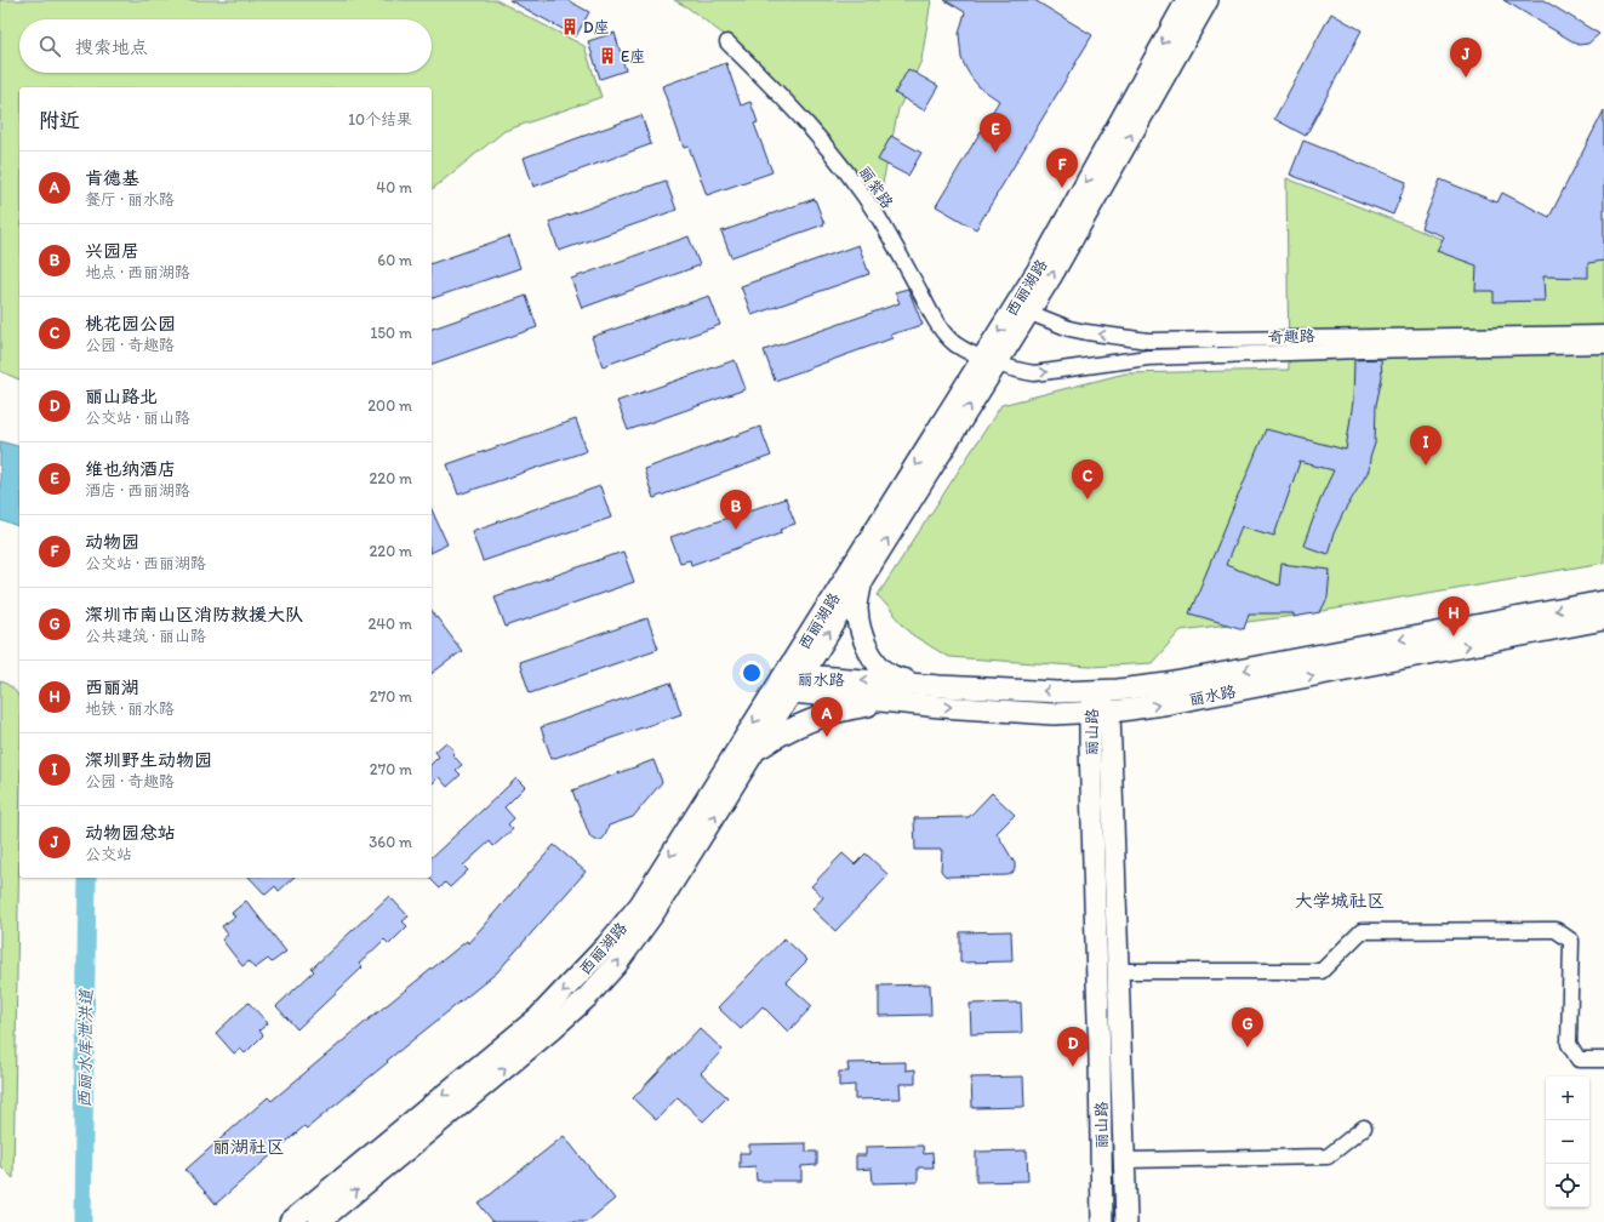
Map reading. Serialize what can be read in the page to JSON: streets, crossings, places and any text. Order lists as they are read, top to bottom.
{
  "streets": {
    "main road": ["西丽湖路", "丽水路", "丽山路"],
    "street": ["丽紫路", "奇趣路"]
  },
  "crossings": [
    ["丽紫路", "西丽湖路"],
    ["丽紫路", "奇趣路"],
    ["西丽湖路", "奇趣路"],
    ["西丽湖路", "丽水路"],
    ["丽水路", "丽山路"]
  ],
  "districts": ["大学城社区", "丽湖社区"],
  "water": ["西丽水库泄洪道"],
  "places": {
    "building": ["D座", "E座"]
  },
  "page": {
    "search": "搜索地点",
    "pins": [
      "J",
      "E",
      "F",
      "I",
      "C",
      "B",
      "H",
      "A",
      "G",
      "D"
    ],
    "heading": ["附近", "10个结果"],
    "list": [
      {
        "mark": "A",
        "name": "肯德基",
        "note": "餐厅 · 丽水路",
        "value": "40 m"
      },
      {
        "mark": "B",
        "name": "兴园居",
        "note": "地点 · 西丽湖路",
        "value": "60 m"
      },
      {
        "mark": "C",
        "name": "桃花园公园",
        "note": "公园 · 奇趣路",
        "value": "150 m"
      },
      {
        "mark": "D",
        "name": "丽山路北",
        "note": "公交站 · 丽山路",
        "value": "200 m"
      },
      {
        "mark": "E",
        "name": "维也纳酒店",
        "note": "酒店 · 西丽湖路",
        "value": "220 m"
      },
      {
        "mark": "F",
        "name": "动物园",
        "note": "公交站 · 西丽湖路",
        "value": "220 m"
      },
      {
        "mark": "G",
        "name": "深圳市南山区消防救援大队",
        "note": "公共建筑 · 丽山路",
        "value": "240 m"
      },
      {
        "mark": "H",
        "name": "西丽湖",
        "note": "地铁 · 丽水路",
        "value": "270 m"
      },
      {
        "mark": "I",
        "name": "深圳野生动物园",
        "note": "公园 · 奇趣路",
        "value": "270 m"
      },
      {
        "mark": "J",
        "name": "动物园总站",
        "note": "公交站",
        "value": "360 m"
      }
    ],
    "map_buttons": ["+", "−"]
  }
}
